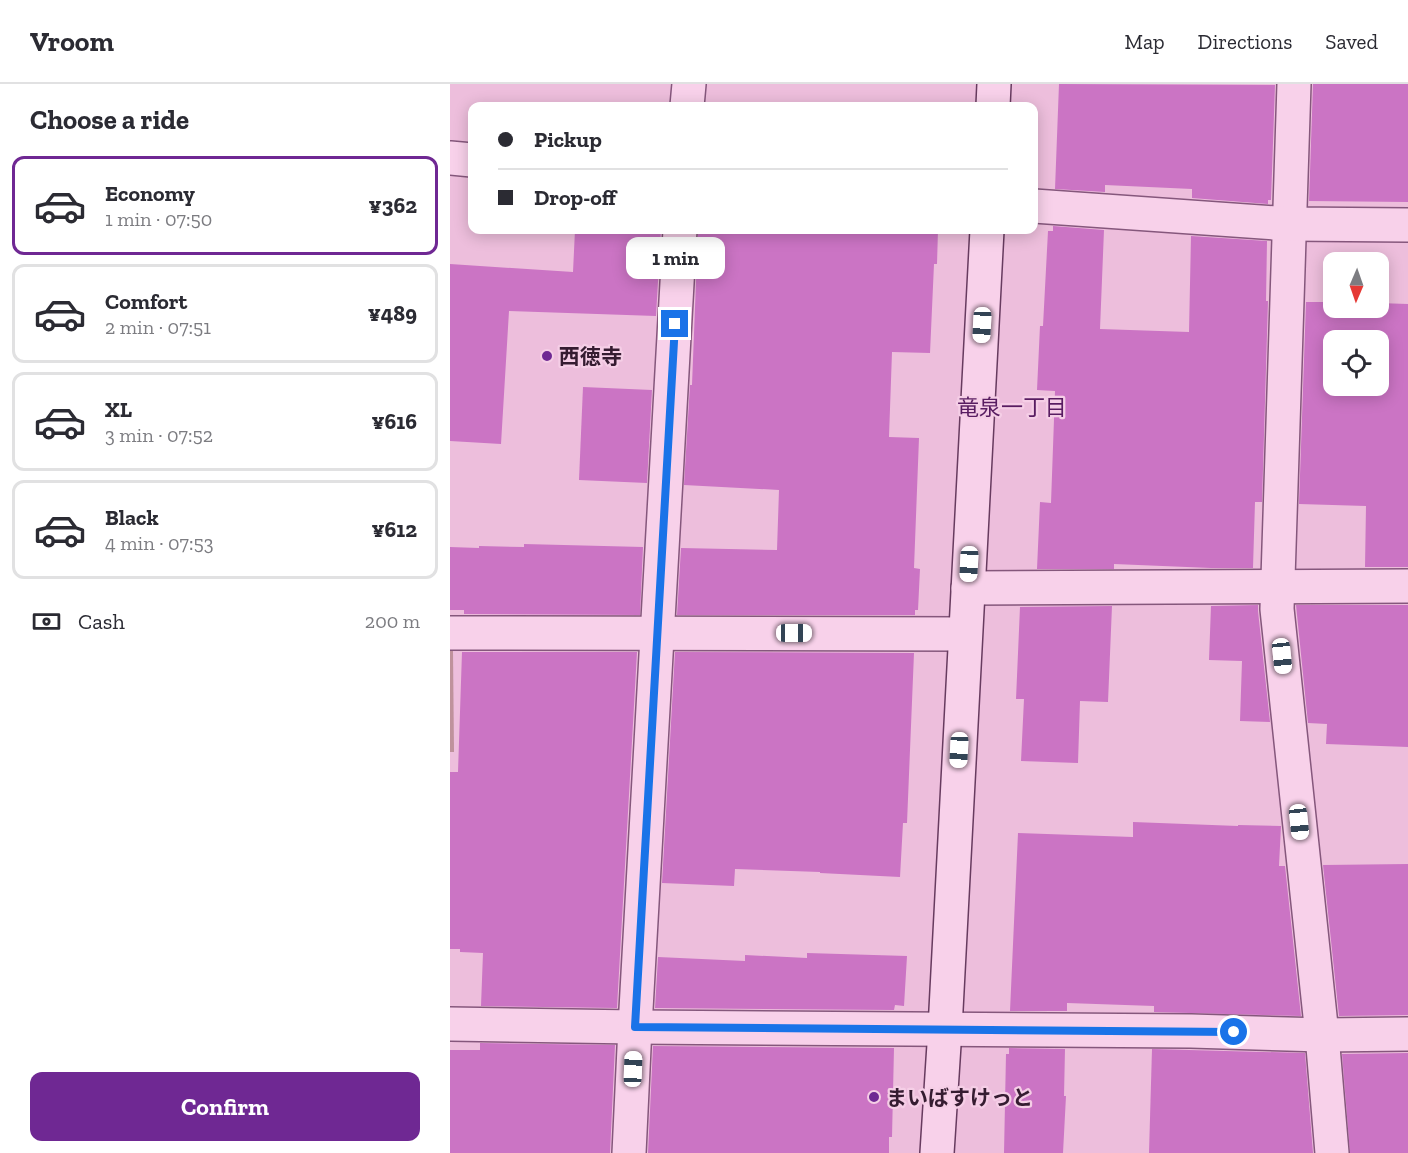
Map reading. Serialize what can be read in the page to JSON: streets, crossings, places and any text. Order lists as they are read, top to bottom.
{
  "districts": ["竜泉一丁目"],
  "places": ["西徳寺", "まいばすけっと"],
  "north": "bottom",
  "page": {
    "header": "Vroom",
    "nav": ["Map", "Directions", "Saved"],
    "heading": "Choose a ride",
    "banner": ["Pickup", "Drop-off"],
    "list": [
      {
        "name": "Economy",
        "note": "1 min · 07:50",
        "value": "¥362"
      },
      {
        "name": "Comfort",
        "note": "2 min · 07:51",
        "value": "¥489"
      },
      {
        "name": "XL",
        "note": "3 min · 07:52",
        "value": "¥616"
      },
      {
        "name": "Black",
        "note": "4 min · 07:53",
        "value": "¥612"
      }
    ],
    "bubble": "1 min",
    "pay": ["Cash", "200 m"],
    "buttons": "Confirm"
  }
}
